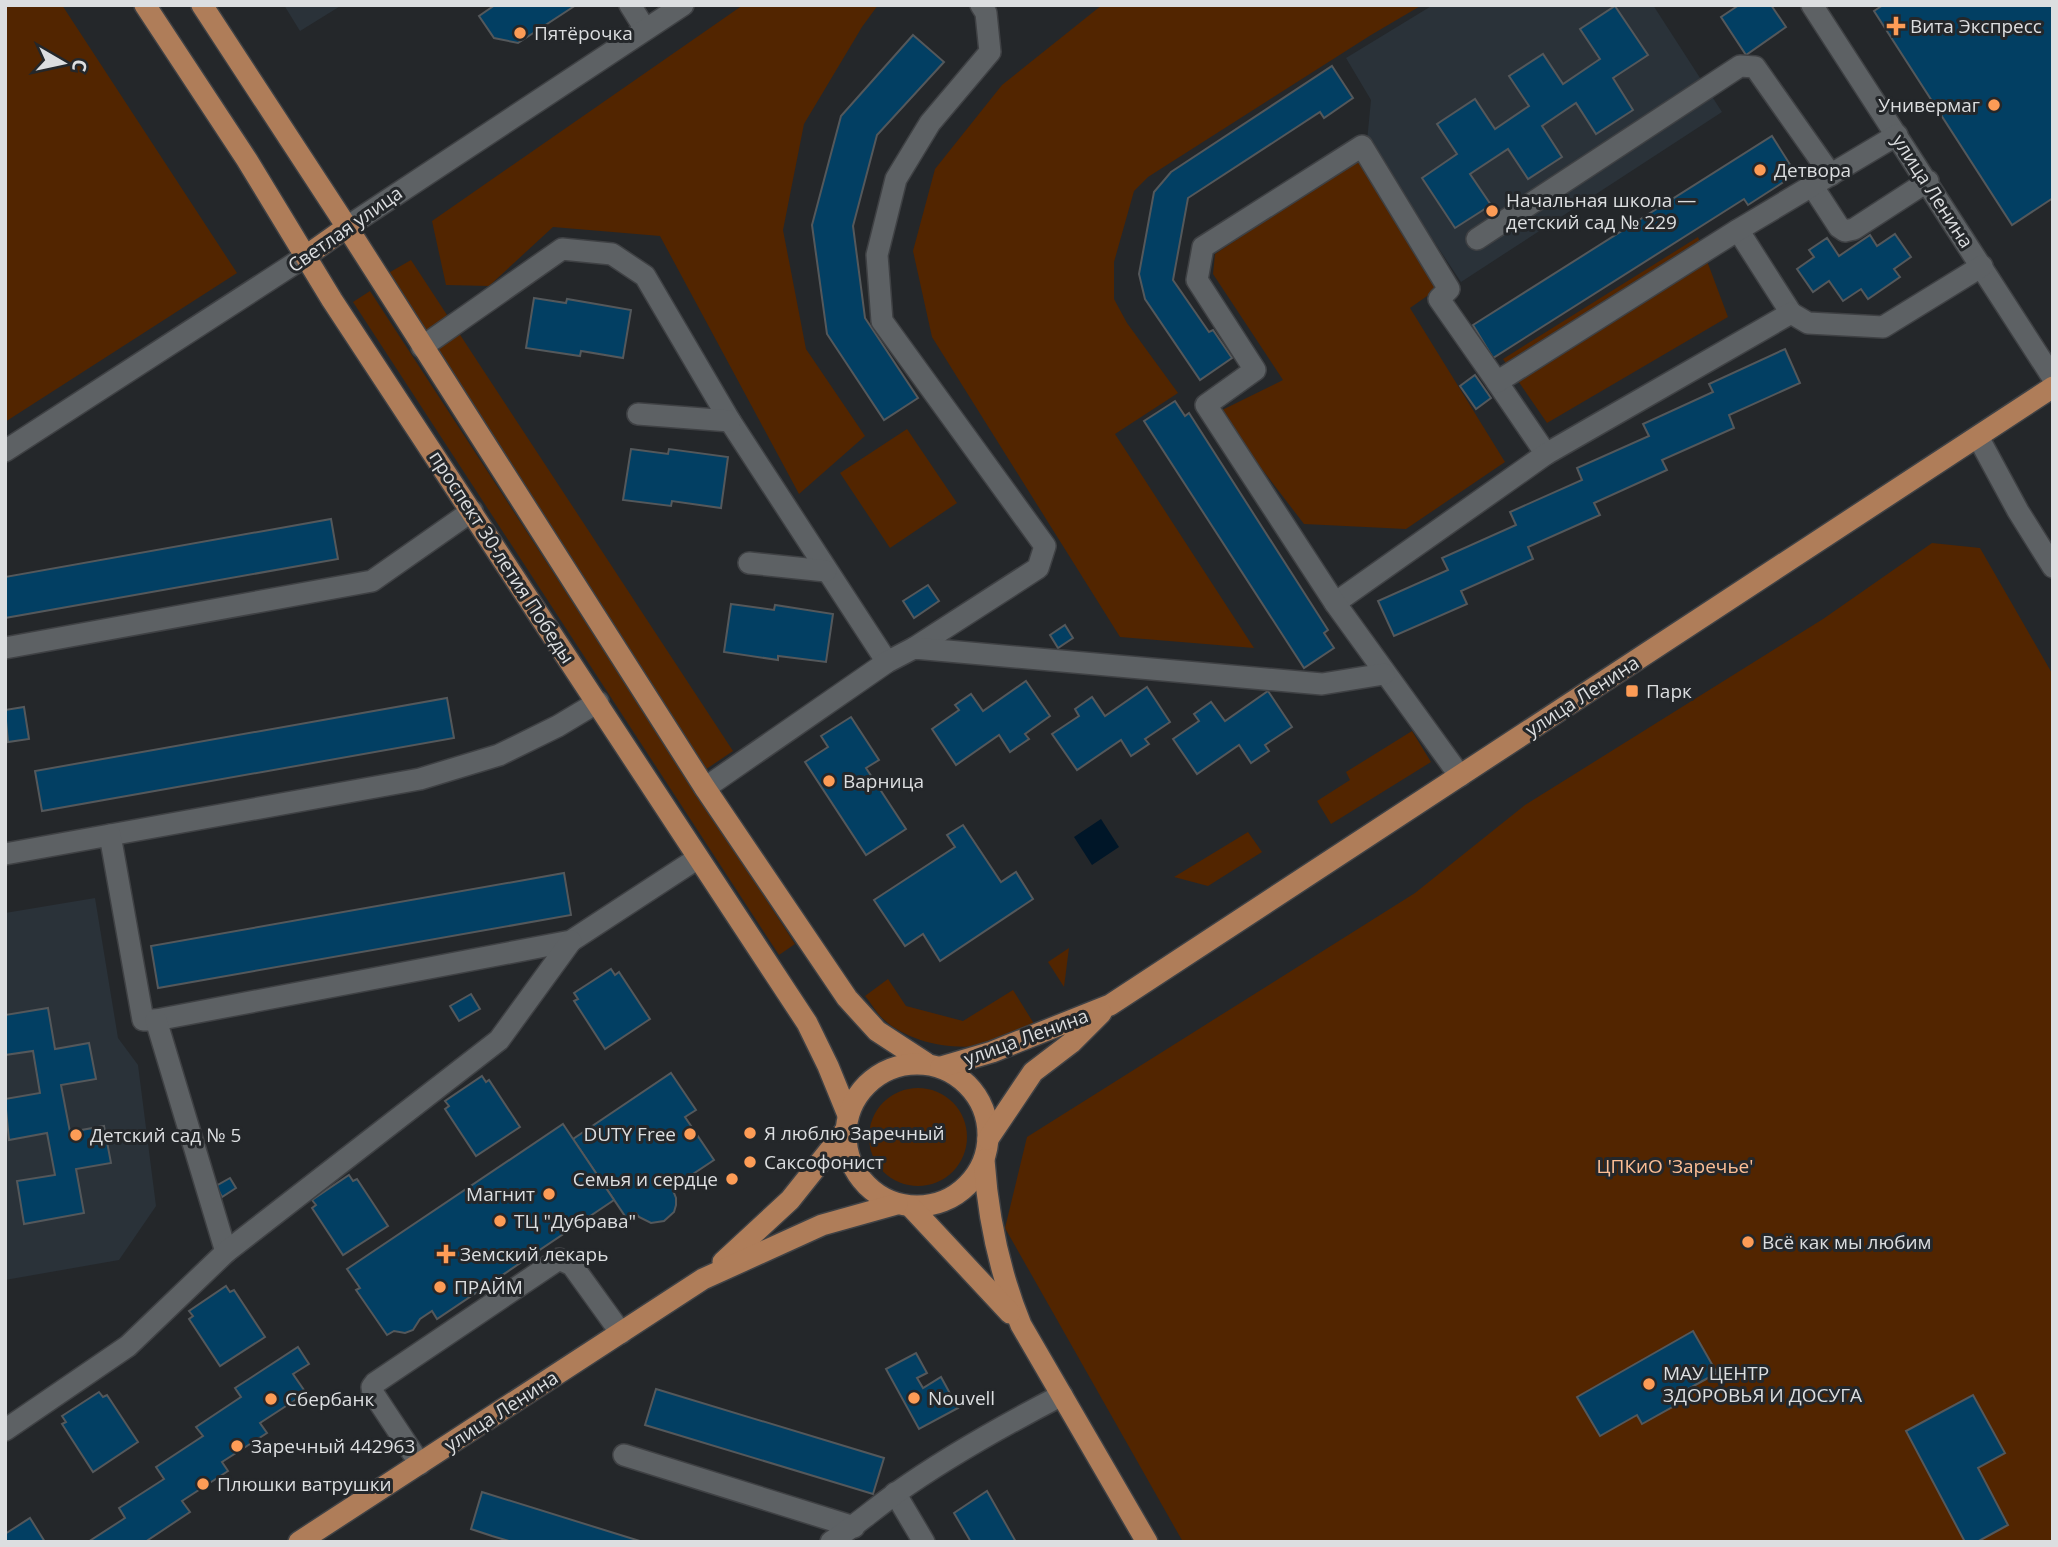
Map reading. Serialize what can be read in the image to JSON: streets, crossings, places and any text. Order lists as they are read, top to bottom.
{
  "streets": {
    "main road": ["улица Ленина", "Светлая улица", "проспект 30-летия Победы"]
  },
  "crossings": [
    ["улица Ленина", "проспект 30-летия Победы"],
    ["Светлая улица", "проспект 30-летия Победы"]
  ],
  "parks": ["ЦПКиО 'Заречье'"],
  "places": {
    "health": ["Вита Экспресс", "Земский лекарь"],
    "other": [
      "Пятёрочка",
      "Универмаг",
      "Детвора",
      "Начальная школа — детский сад № 229",
      "Варница",
      "Я люблю Заречный",
      "DUTY Free",
      "Детский сад № 5",
      "Саксофонист",
      "Семья и сердце",
      "Магнит",
      "ТЦ \"Дубрава\"",
      "Всё как мы любим",
      "ПРАЙМ",
      "МАУ ЦЕНТР ЗДОРОВЬЯ И ДОСУГА",
      "Nouvell",
      "Сбербанк",
      "Заречный 442963",
      "Плюшки ватрушки"
    ],
    "transit": ["Парк"]
  },
  "north": "right"
}
